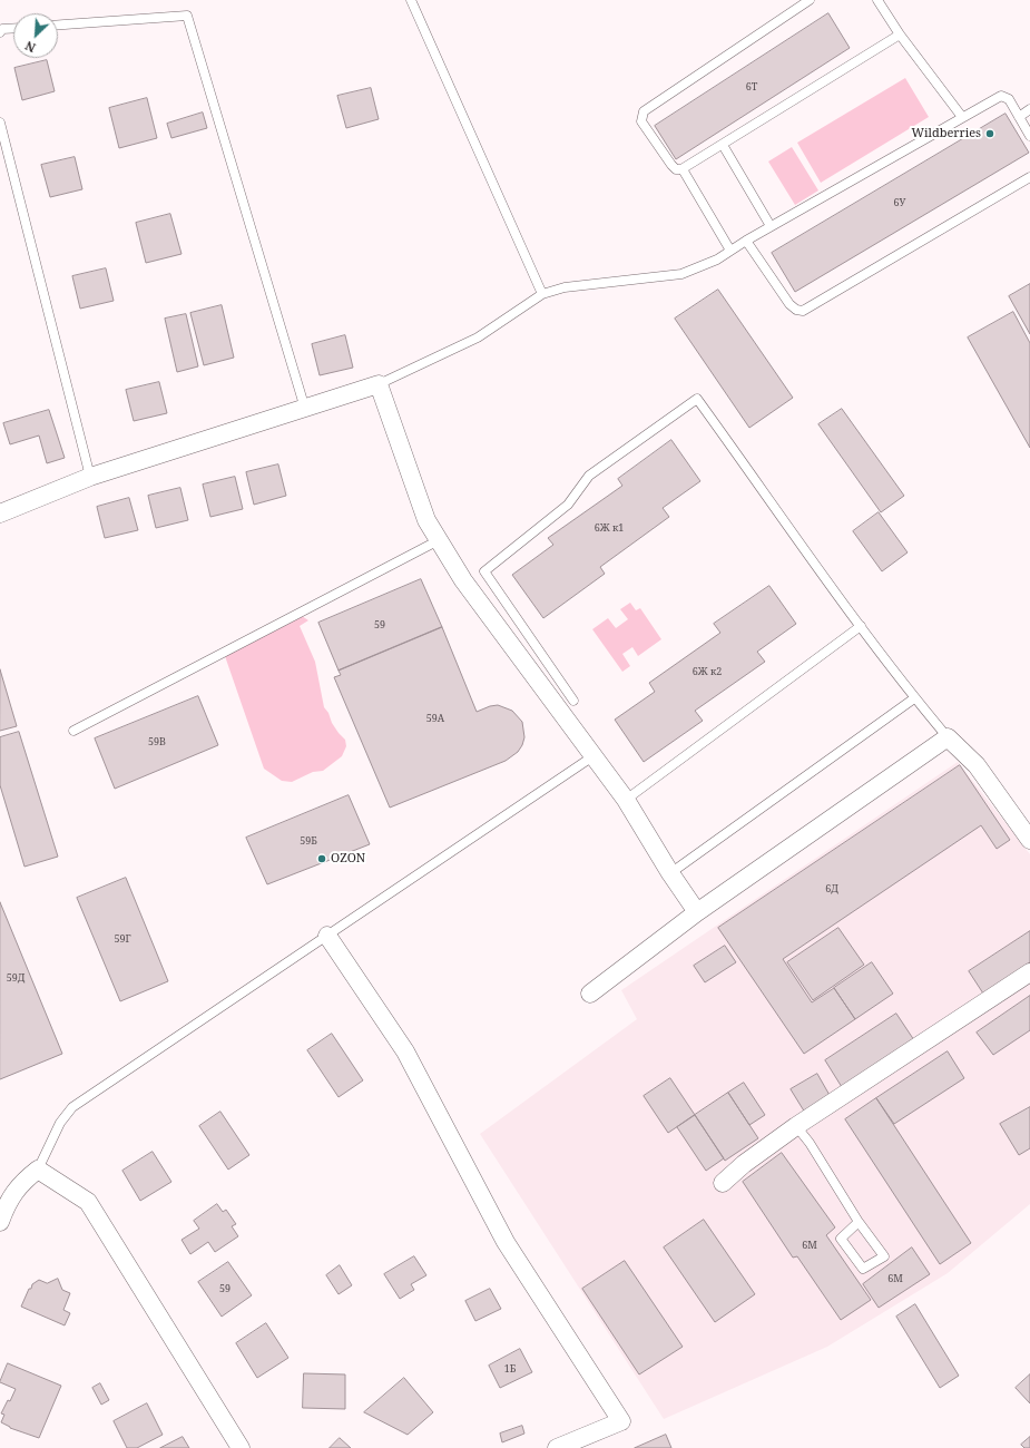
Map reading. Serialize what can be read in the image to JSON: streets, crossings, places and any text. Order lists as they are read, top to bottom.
{
  "places": ["Wildberries", "OZON"],
  "house_numbers": [
    "6Т",
    "6У",
    "6Ж к1",
    "59",
    "6Ж к2",
    "59А",
    "59В",
    "59Б",
    "6Д",
    "59Г",
    "59Д",
    "6М",
    "6М",
    "59",
    "1Б"
  ],
  "north": "bottom left"
}
